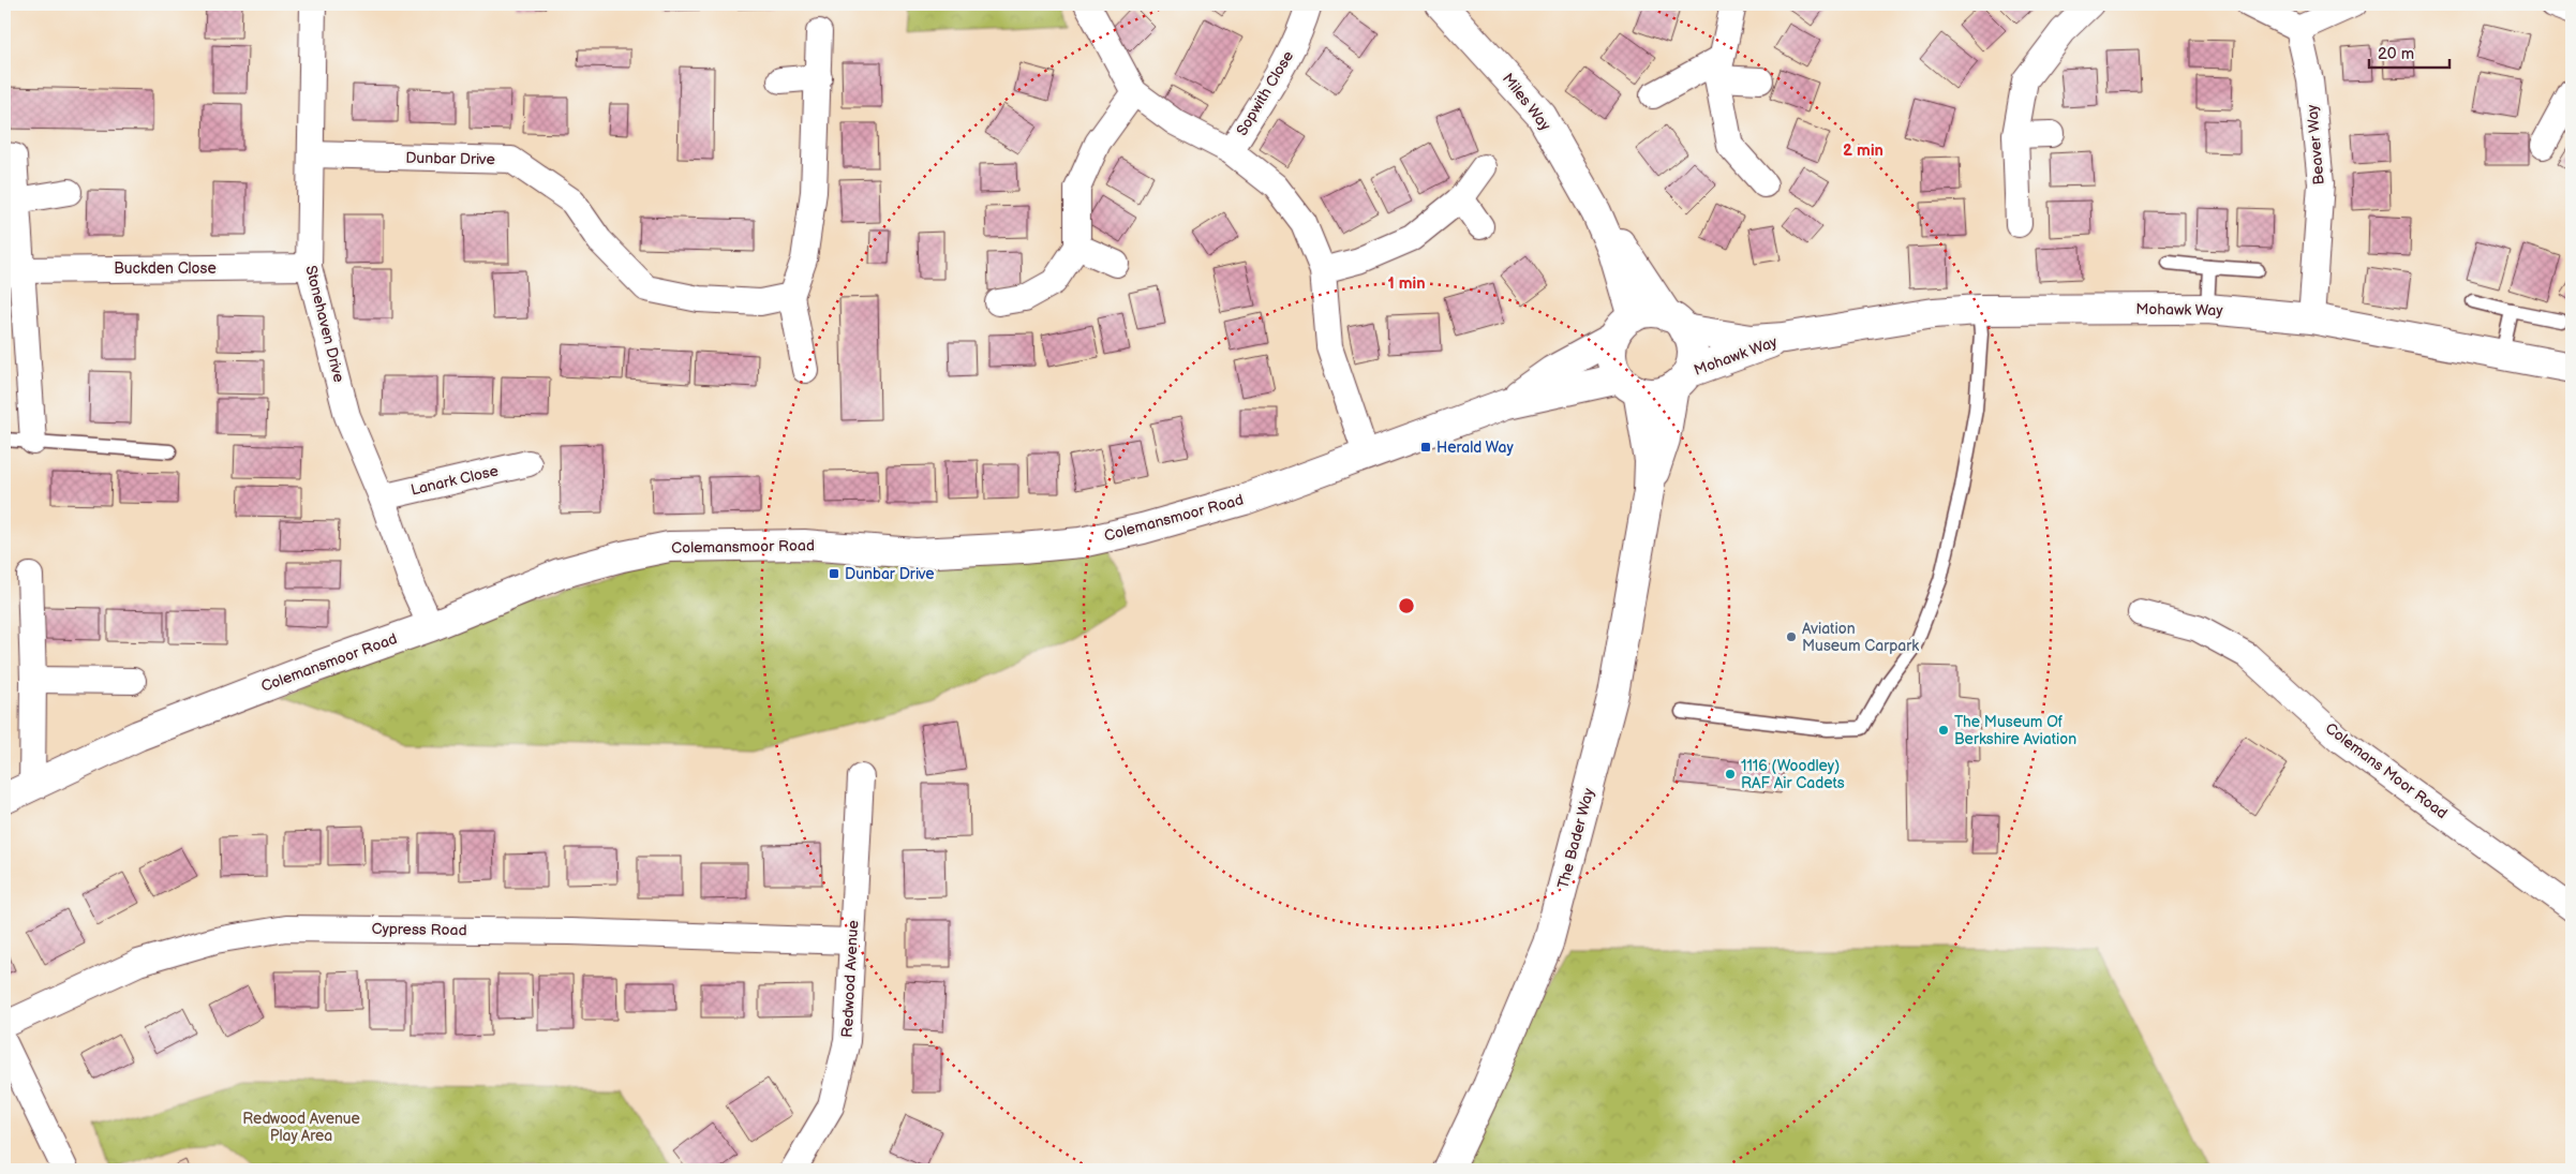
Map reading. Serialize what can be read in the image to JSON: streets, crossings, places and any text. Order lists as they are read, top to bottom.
{
  "streets": {
    "street": [
      "Sopwith Close",
      "Miles Way",
      "Beaver Way",
      "Dunbar Drive",
      "Buckden Close",
      "Mohawk Way",
      "Stonehaven Drive",
      "Lanark Close",
      "Colemansmoor Road",
      "Colemans Moor Road",
      "The Bader Way",
      "Cypress Road",
      "Redwood Avenue"
    ]
  },
  "crossings": [
    ["Miles Way", "Mohawk Way"],
    ["Miles Way", "Colemansmoor Road"],
    ["Miles Way", "The Bader Way"],
    ["Beaver Way", "Mohawk Way"],
    ["Dunbar Drive", "Stonehaven Drive"],
    ["Buckden Close", "Stonehaven Drive"],
    ["Mohawk Way", "Colemansmoor Road"],
    ["Mohawk Way", "The Bader Way"],
    ["Stonehaven Drive", "Lanark Close"],
    ["Stonehaven Drive", "Colemansmoor Road"],
    ["Colemansmoor Road", "The Bader Way"],
    ["Cypress Road", "Redwood Avenue"]
  ],
  "parks": ["Redwood Avenue Play Area"],
  "places": {
    "transit": ["Herald Way", "Dunbar Drive"],
    "other": ["Aviation Museum Carpark", "The Museum Of Berkshire Aviation", "1116 (Woodley) RAF Air Cadets"]
  },
  "scale_bar": "20 m",
  "rings": ["2 min", "1 min"]
}
